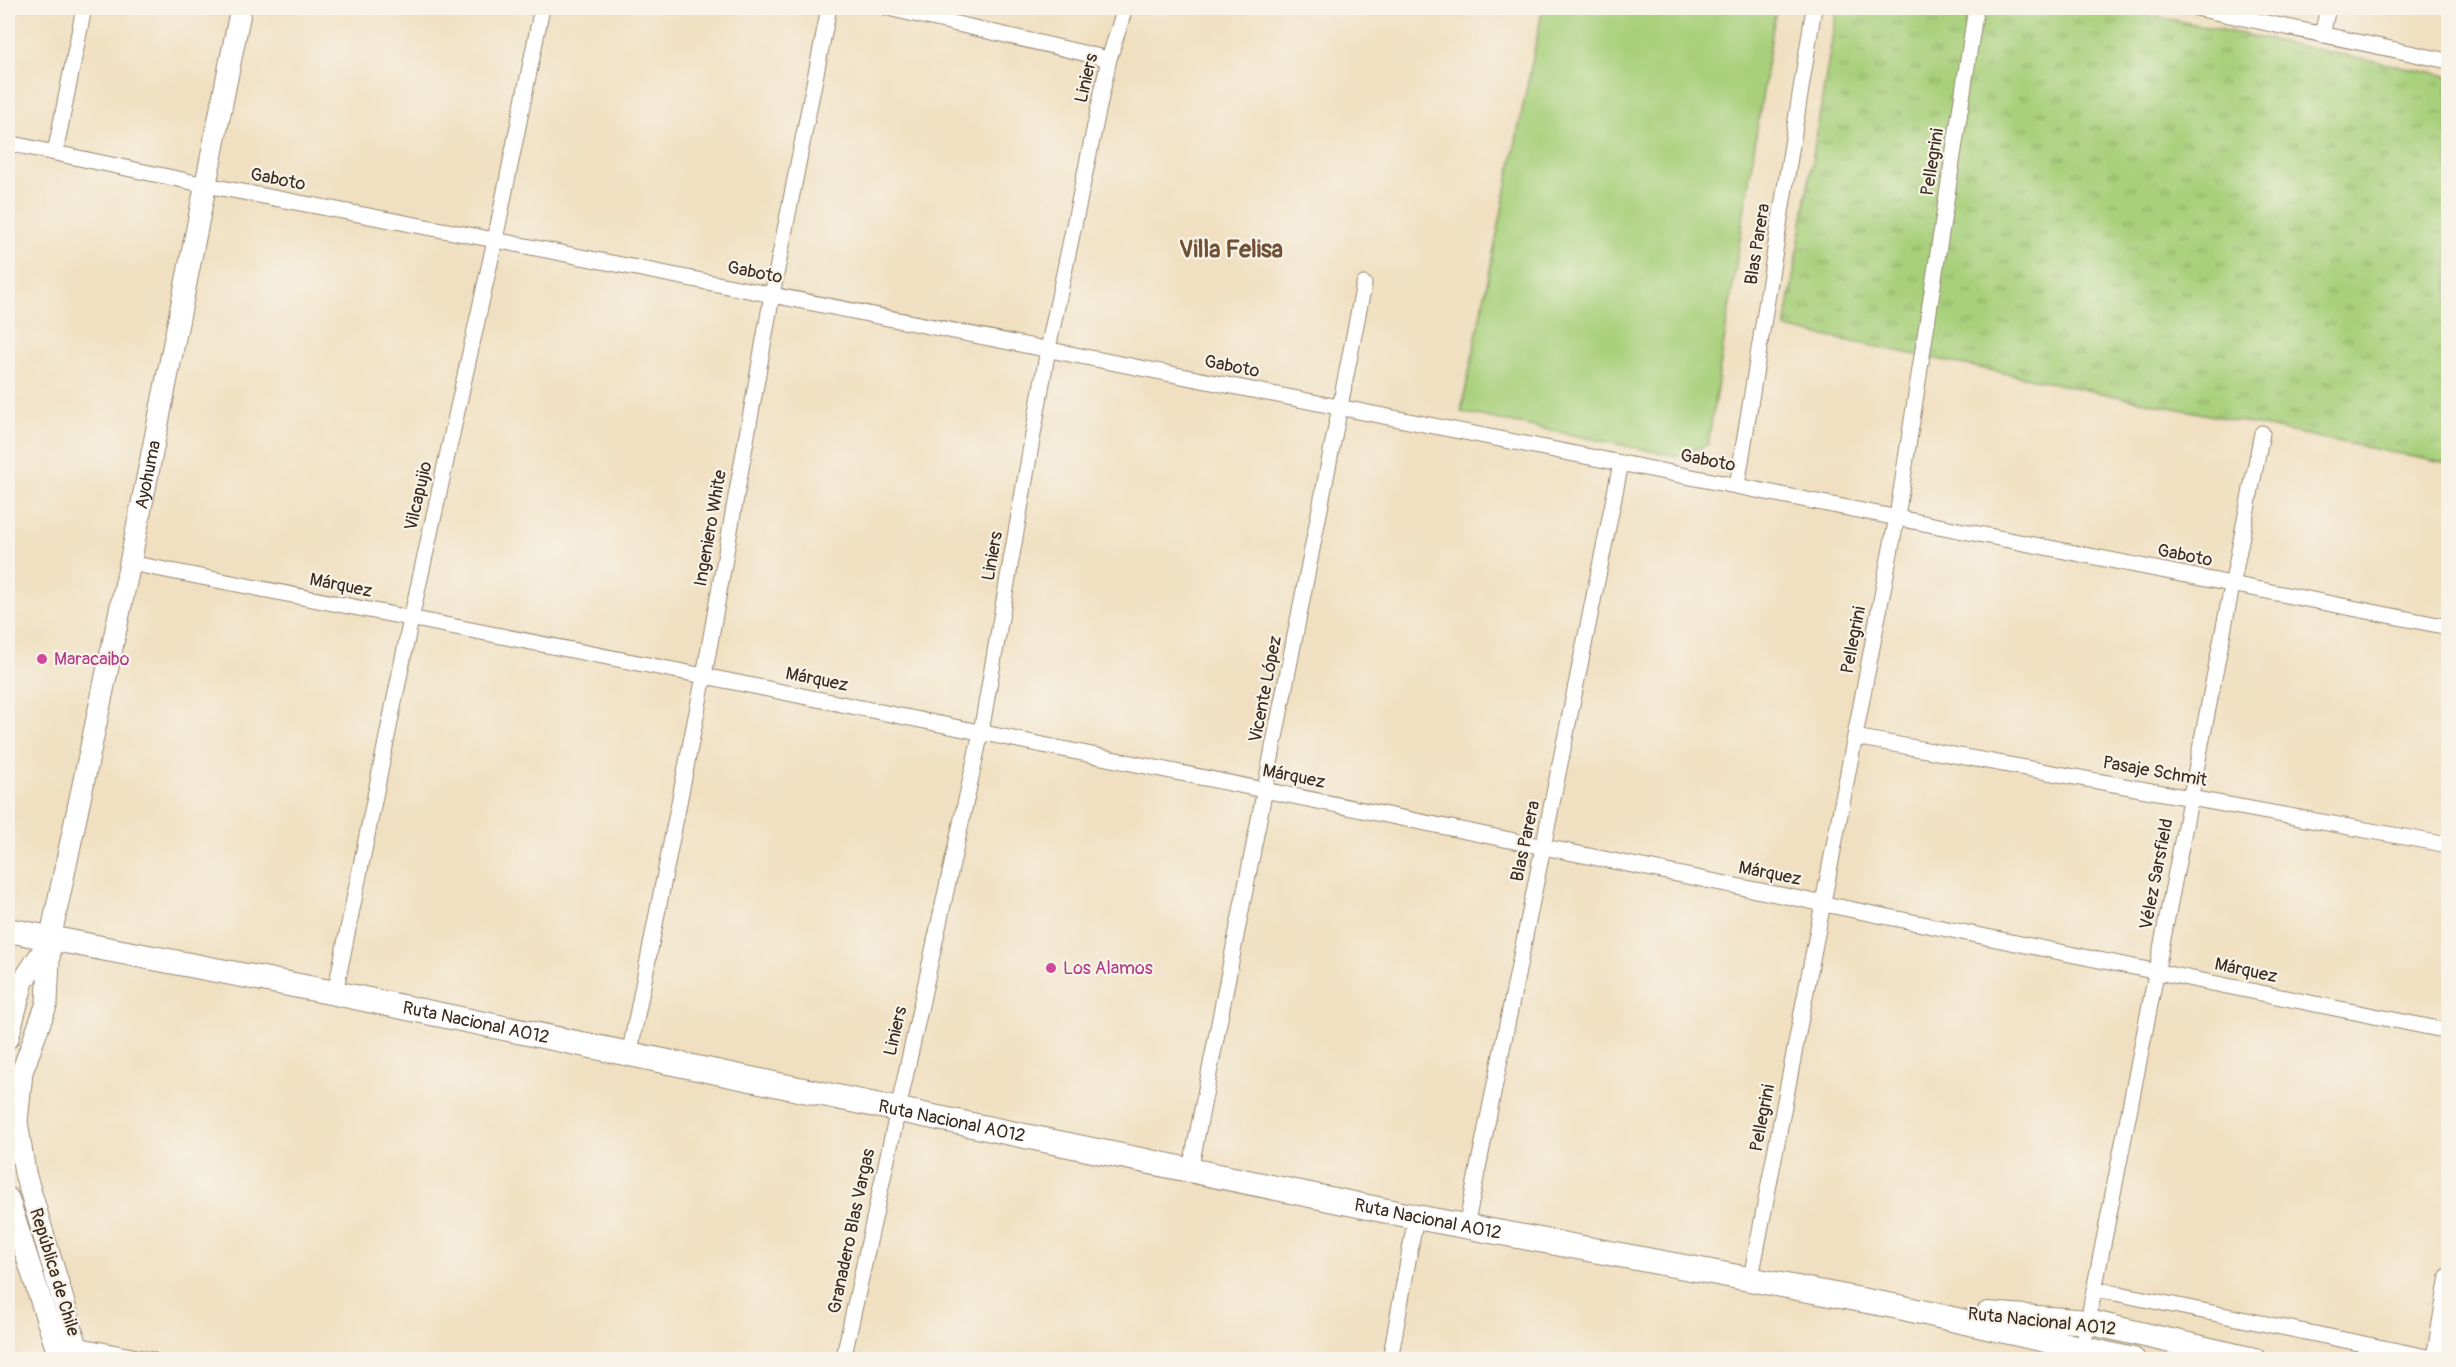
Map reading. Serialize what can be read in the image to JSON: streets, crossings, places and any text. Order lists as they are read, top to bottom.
{
  "streets": {
    "main road": ["Ruta Nacional A012"],
    "street": [
      "Liniers",
      "Pellegrini",
      "Gaboto",
      "Blas Parera",
      "Ayohuma",
      "Vilcapujio",
      "Ingeniero White",
      "Márquez",
      "Vicente López",
      "Pasaje Schmit",
      "Vélez Sarsfield",
      "Granadero Blas Vargas",
      "República de Chile"
    ]
  },
  "crossings": [
    ["Liniers", "Gaboto"],
    ["Liniers", "Márquez"],
    ["Liniers", "Ruta Nacional A012"],
    ["Liniers", "Granadero Blas Vargas"],
    ["Pellegrini", "Gaboto"],
    ["Pellegrini", "Márquez"],
    ["Pellegrini", "Pasaje Schmit"],
    ["Pellegrini", "Ruta Nacional A012"],
    ["Gaboto", "Blas Parera"],
    ["Gaboto", "Ayohuma"],
    ["Gaboto", "Vilcapujio"],
    ["Gaboto", "Ingeniero White"],
    ["Gaboto", "Vicente López"],
    ["Gaboto", "Vélez Sarsfield"],
    ["Blas Parera", "Márquez"],
    ["Blas Parera", "Ruta Nacional A012"],
    ["Ayohuma", "Márquez"],
    ["Ayohuma", "Ruta Nacional A012"],
    ["Ayohuma", "República de Chile"],
    ["Vilcapujio", "Márquez"],
    ["Vilcapujio", "Ruta Nacional A012"],
    ["Ingeniero White", "Márquez"],
    ["Ingeniero White", "Ruta Nacional A012"],
    ["Márquez", "Vicente López"],
    ["Márquez", "Vélez Sarsfield"],
    ["Vicente López", "Ruta Nacional A012"],
    ["Pasaje Schmit", "Vélez Sarsfield"],
    ["Vélez Sarsfield", "Ruta Nacional A012"],
    ["Ruta Nacional A012", "Granadero Blas Vargas"],
    ["Ruta Nacional A012", "República de Chile"]
  ],
  "districts": ["Villa Felisa"],
  "places": ["Maracaibo", "Los Alamos"]
}
